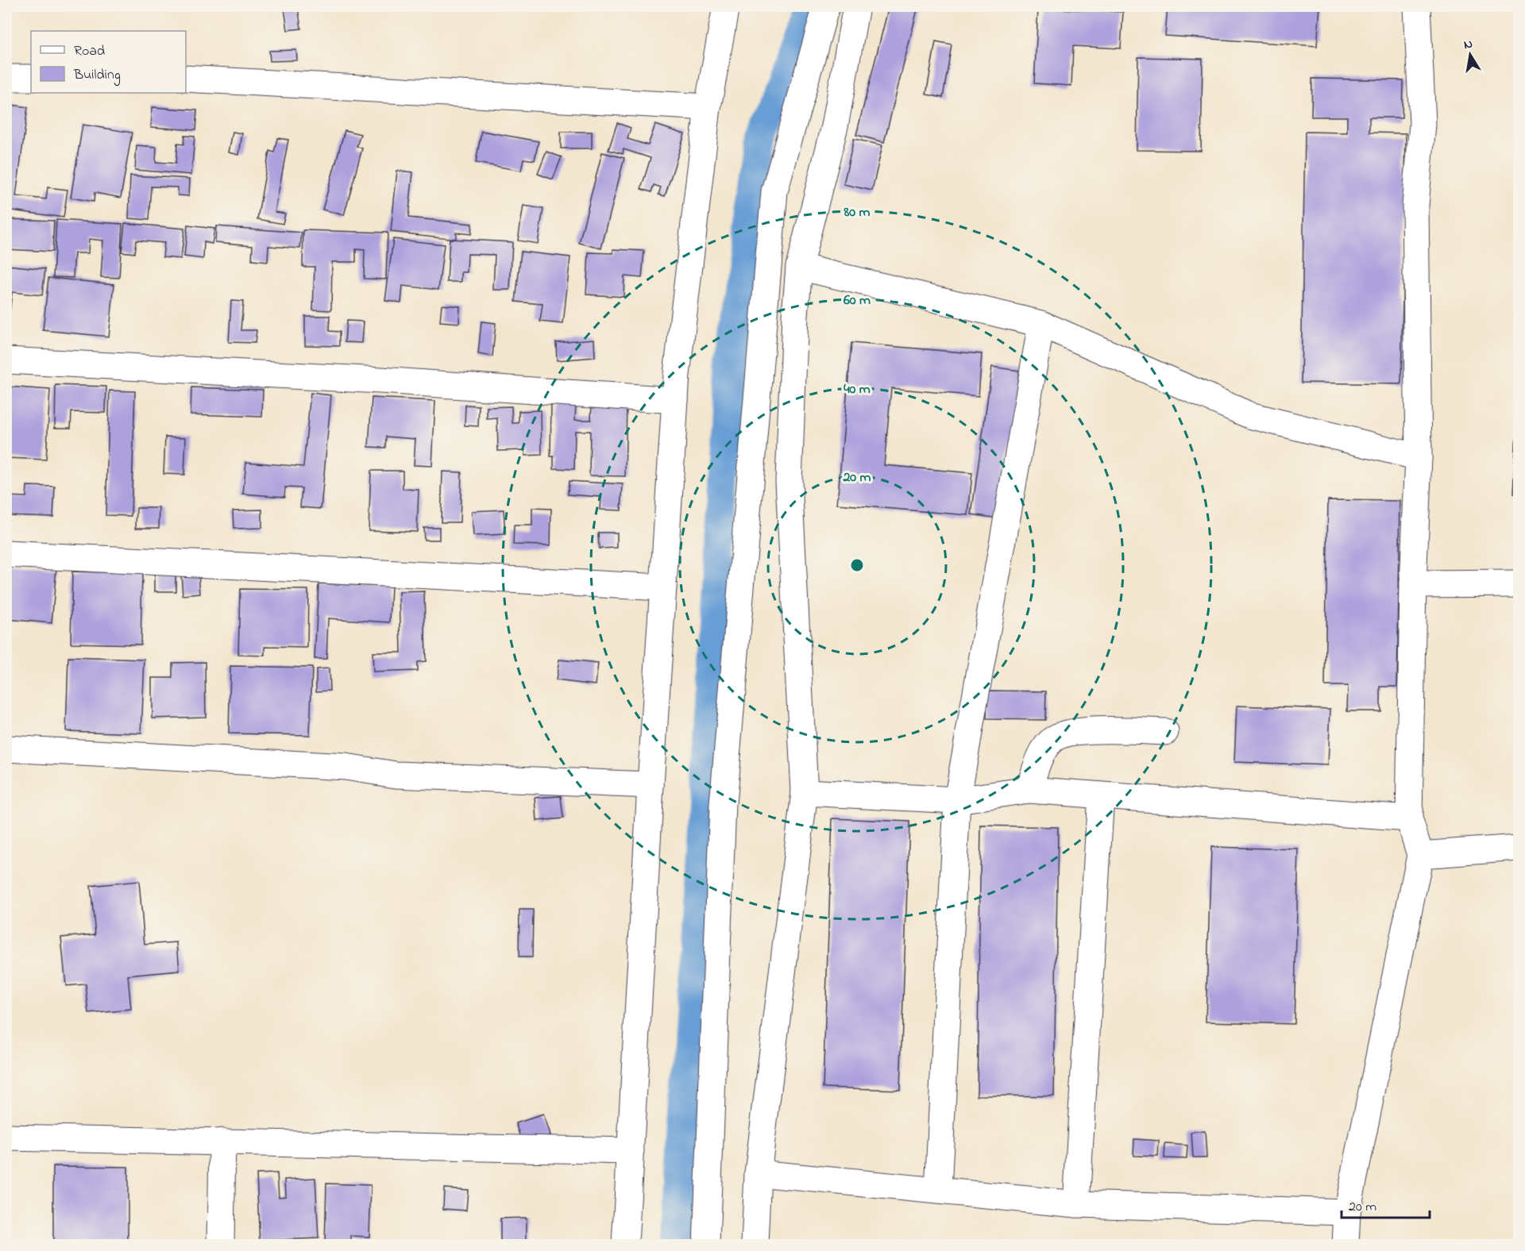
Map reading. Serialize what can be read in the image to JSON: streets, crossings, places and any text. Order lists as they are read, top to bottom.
{
  "legend": ["Road", "Building"],
  "scale_bar": "20 m",
  "north": "top",
  "rings": [
    "80 m",
    "60 m",
    "40 m",
    "20 m"
  ]
}
